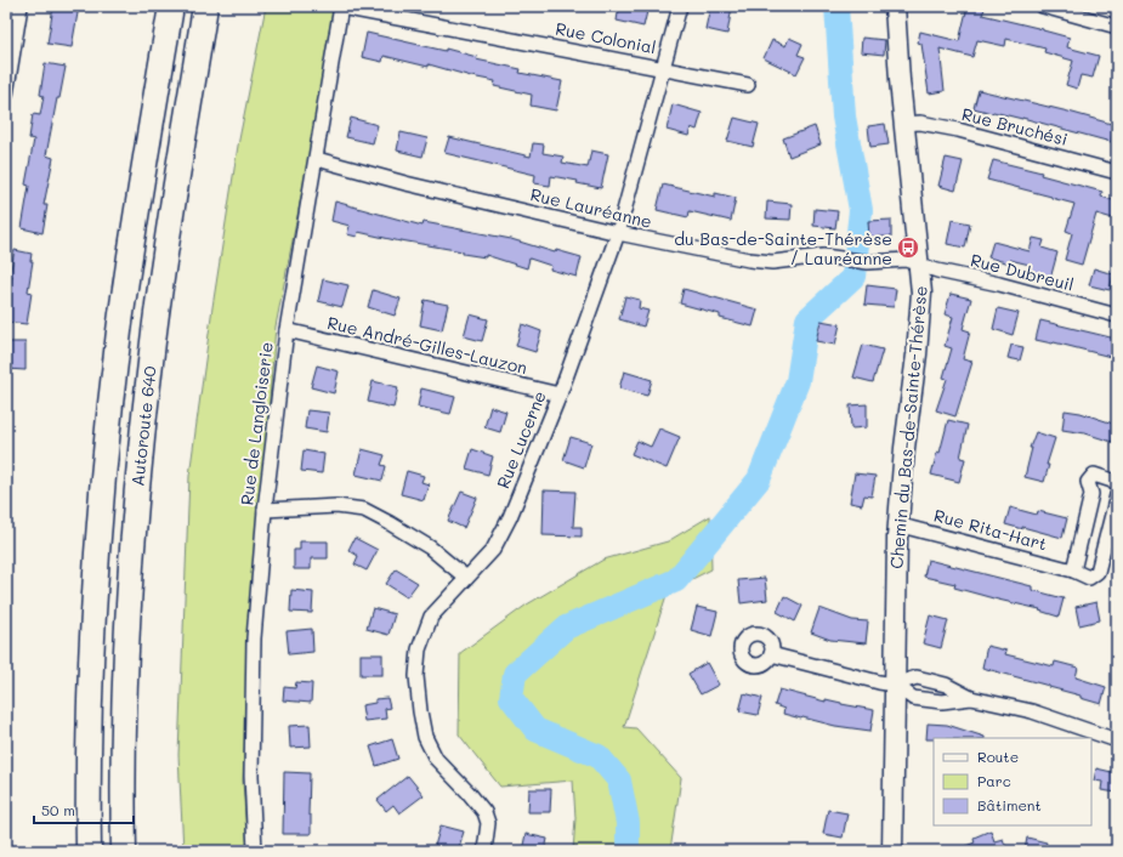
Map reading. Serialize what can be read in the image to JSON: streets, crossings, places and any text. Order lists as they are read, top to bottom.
{
  "streets": {
    "highway": ["Autoroute 640"],
    "street": [
      "Rue Colonial",
      "Rue Bruchési",
      "Rue Lauréanne",
      "Rue Dubreuil",
      "Rue André-Gilles-Lauzon",
      "Rue de Langloiserie",
      "Chemin du Bas-de-Sainte-Thérèse",
      "Rue Lucerne",
      "Rue Rita-Hart"
    ]
  },
  "crossings": [
    ["Rue Colonial", "Rue de Langloiserie"],
    ["Rue Colonial", "Rue Lucerne"],
    ["Rue Bruchési", "Chemin du Bas-de-Sainte-Thérèse"],
    ["Rue Lauréanne", "Rue Dubreuil"],
    ["Rue Lauréanne", "Rue de Langloiserie"],
    ["Rue Lauréanne", "Chemin du Bas-de-Sainte-Thérèse"],
    ["Rue Lauréanne", "Rue Lucerne"],
    ["Rue Dubreuil", "Chemin du Bas-de-Sainte-Thérèse"],
    ["Rue André-Gilles-Lauzon", "Rue de Langloiserie"],
    ["Rue André-Gilles-Lauzon", "Rue Lucerne"],
    ["Chemin du Bas-de-Sainte-Thérèse", "Rue Rita-Hart"]
  ],
  "places": {
    "bus stop": ["du Bas-de-Sainte-Thérèse / Lauréanne"]
  },
  "legend": ["Route", "Parc", "Bâtiment"],
  "scale_bar": "50 m"
}
